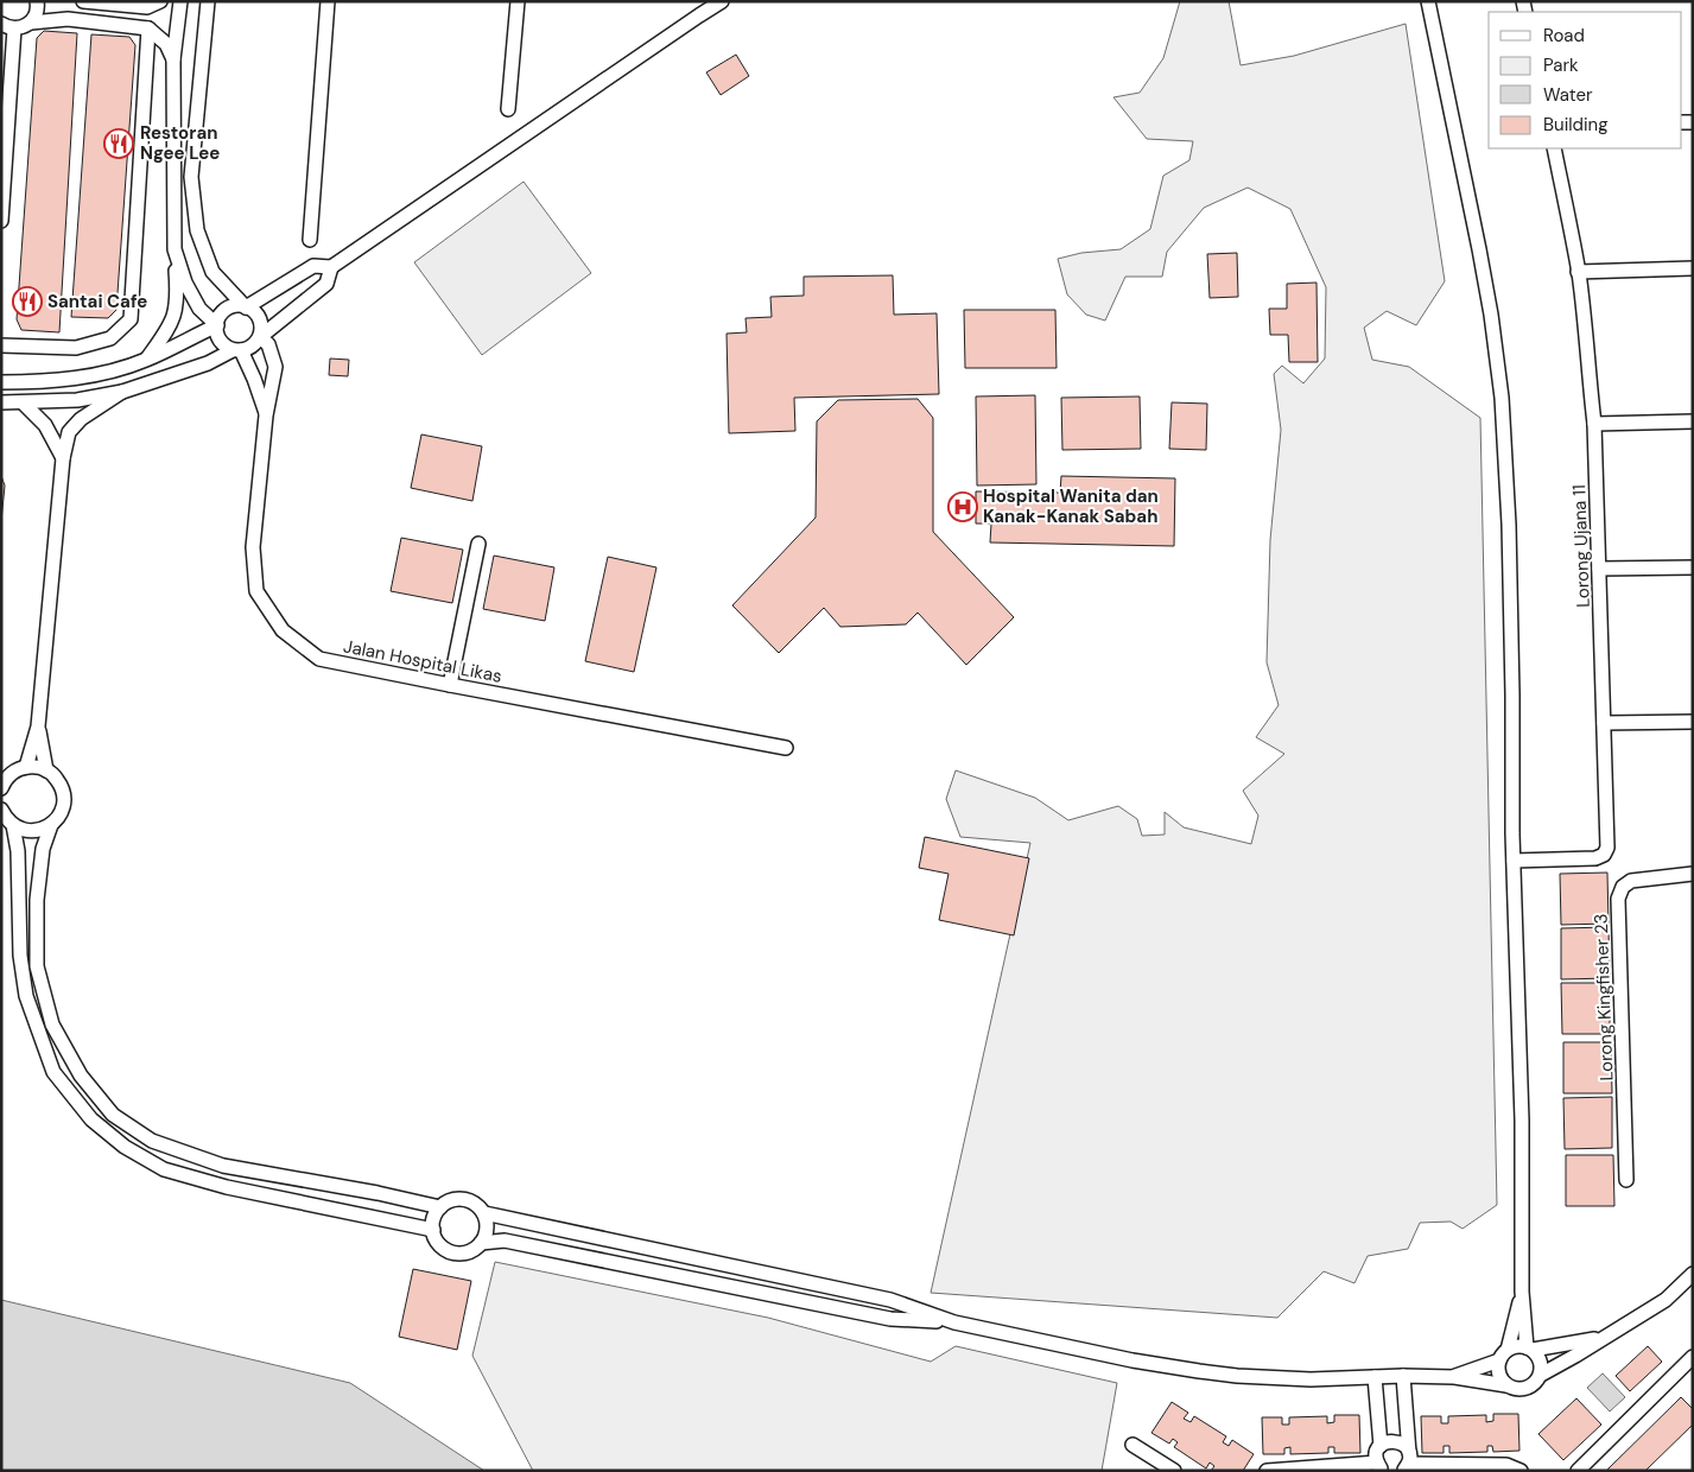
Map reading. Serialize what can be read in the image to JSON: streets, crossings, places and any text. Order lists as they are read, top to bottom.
{
  "streets": {
    "street": ["Lorong Ujana 11", "Jalan Hospital Likas", "Lorong Kingfisher 23"]
  },
  "places": {
    "restaurant": ["Restoran Ngee Lee", "Santai Cafe"],
    "hospital": ["Hospital Wanita dan Kanak-Kanak Sabah"]
  },
  "legend": [
    "Road",
    "Park",
    "Water",
    "Building"
  ]
}
